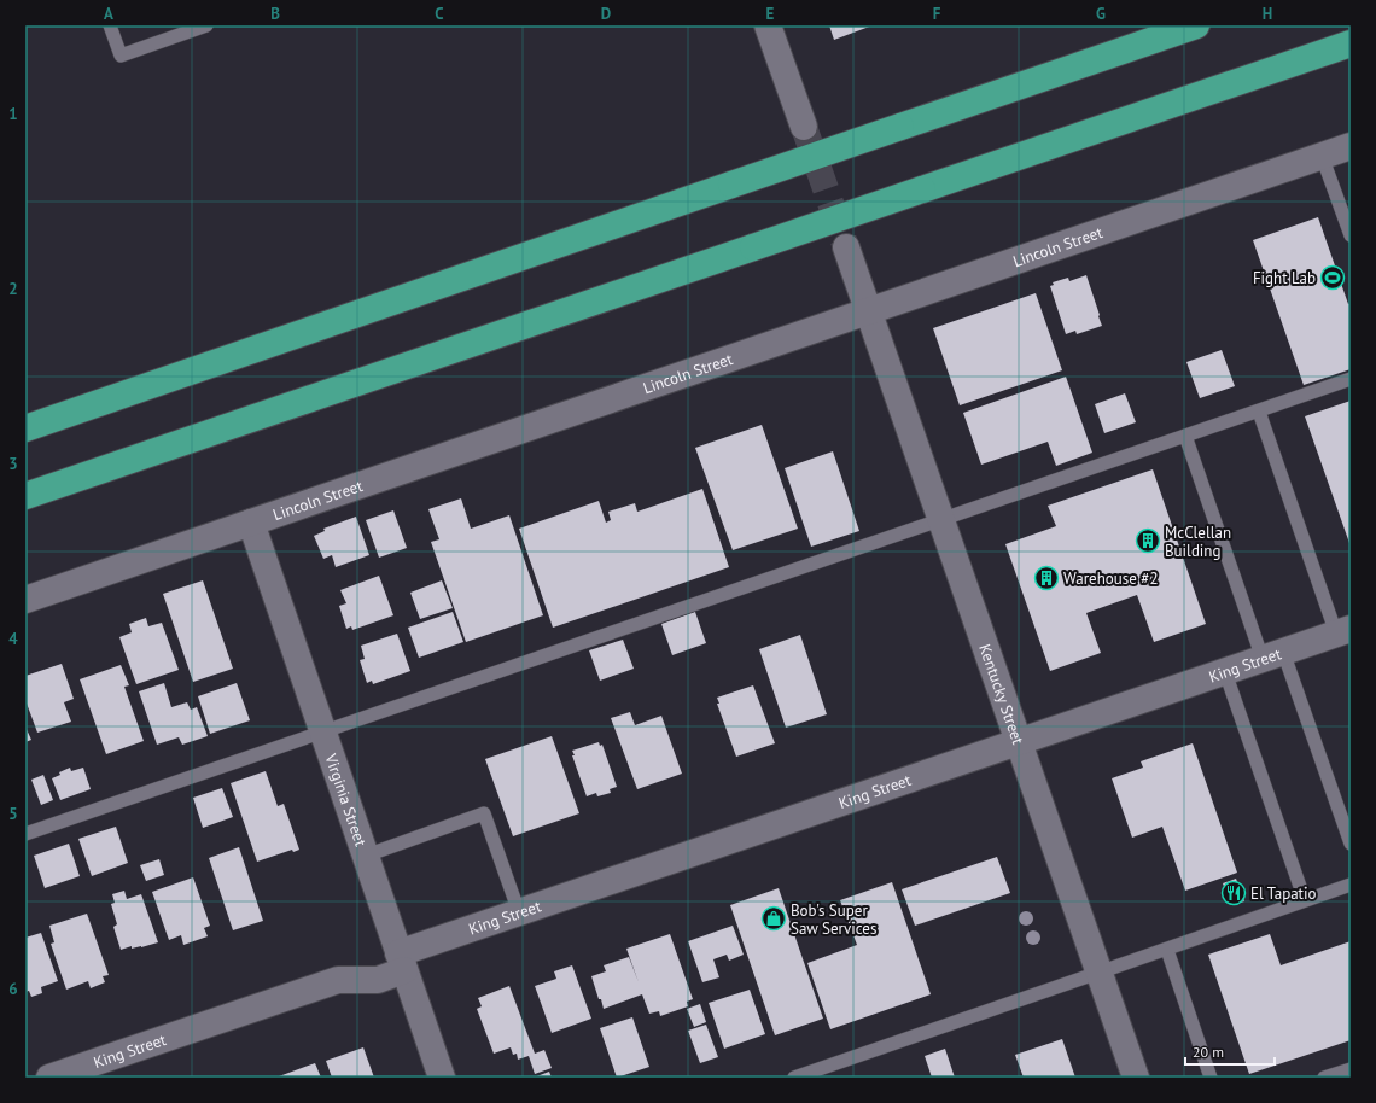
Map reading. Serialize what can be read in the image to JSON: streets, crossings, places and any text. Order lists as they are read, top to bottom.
{
  "streets": {
    "street": [
      "Lincoln Street",
      "King Street",
      "Kentucky Street",
      "Virginia Street"
    ]
  },
  "crossings": [
    ["Lincoln Street", "Kentucky Street"],
    ["Lincoln Street", "Virginia Street"],
    ["King Street", "Kentucky Street"],
    ["King Street", "Virginia Street"]
  ],
  "places": {
    "sports": ["Fight Lab"],
    "building": ["McClellan Building", "Warehouse #2"],
    "restaurant": ["El Tapatio"],
    "shop": ["Bob's Super Saw Services"]
  },
  "scale_bar": "20 m",
  "grid": {
    "columns": [
      "A",
      "B",
      "C",
      "D",
      "E",
      "F",
      "G",
      "H"
    ],
    "rows": [
      "1",
      "2",
      "3",
      "4",
      "5",
      "6"
    ]
  }
}
